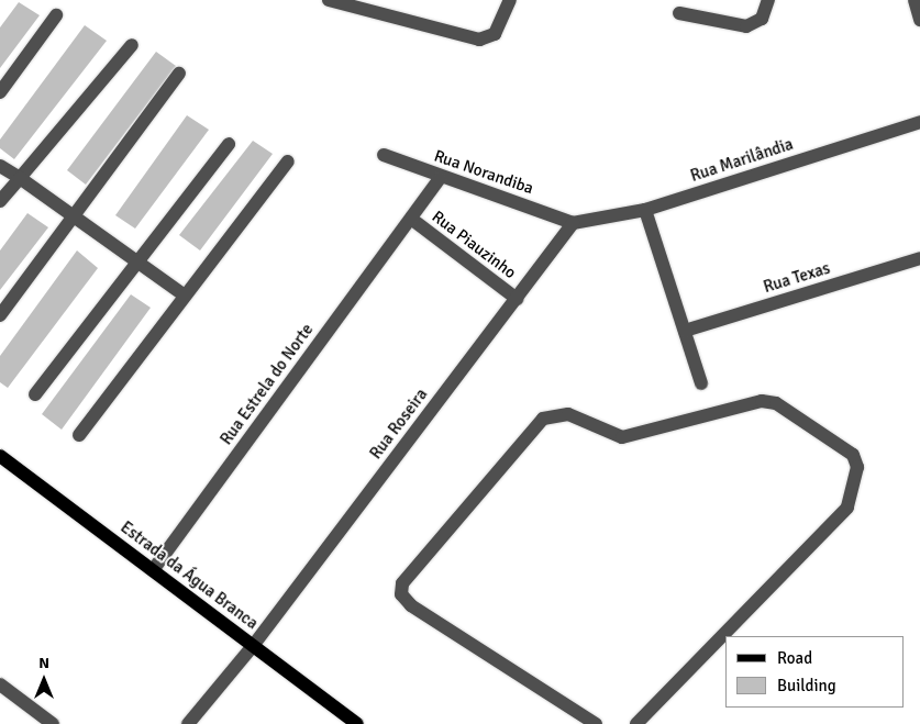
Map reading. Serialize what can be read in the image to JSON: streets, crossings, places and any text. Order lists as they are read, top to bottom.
{
  "streets": {
    "main road": ["Estrada da Água Branca"],
    "street": [
      "Rua Marilândia",
      "Rua Norandiba",
      "Rua Piauzinho",
      "Rua Texas",
      "Rua Estrela do Norte",
      "Rua Roseira"
    ]
  },
  "crossings": [
    ["Rua Marilândia", "Rua Norandiba"],
    ["Rua Marilândia", "Rua Roseira"],
    ["Rua Norandiba", "Rua Estrela do Norte"],
    ["Rua Norandiba", "Rua Roseira"],
    ["Rua Piauzinho", "Rua Estrela do Norte"],
    ["Rua Piauzinho", "Rua Roseira"],
    ["Rua Estrela do Norte", "Estrada da Água Branca"],
    ["Rua Roseira", "Estrada da Água Branca"]
  ],
  "legend": ["Road", "Building"],
  "north": "top"
}
